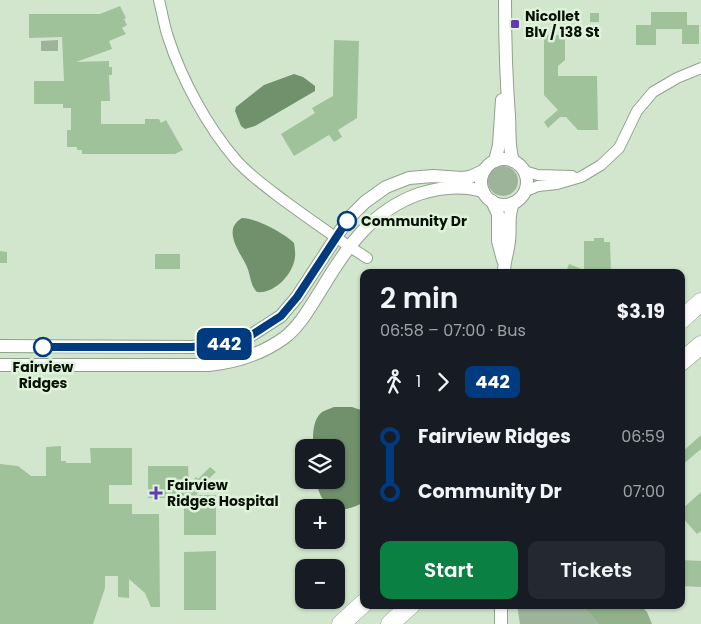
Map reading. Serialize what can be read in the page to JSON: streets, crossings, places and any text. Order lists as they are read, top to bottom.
{
  "places": {
    "transit": ["Nicollet Blv / 138 St"],
    "other": ["Community Dr", "Fairview Ridges"],
    "health": ["Fairview Ridges Hospital"]
  },
  "lines": ["bus line 442"],
  "page": {
    "on_map": "442",
    "heading": ["2 min", "06:58 – 07:00 · Bus", "$3.19"],
    "legs": ["1", "442"],
    "list": [
      {
        "name": "Fairview Ridges",
        "value": "06:59"
      },
      {
        "name": "Community Dr",
        "value": "07:00"
      }
    ],
    "map_buttons": ["+", "−"],
    "buttons": ["Start", "Tickets"]
  }
}
